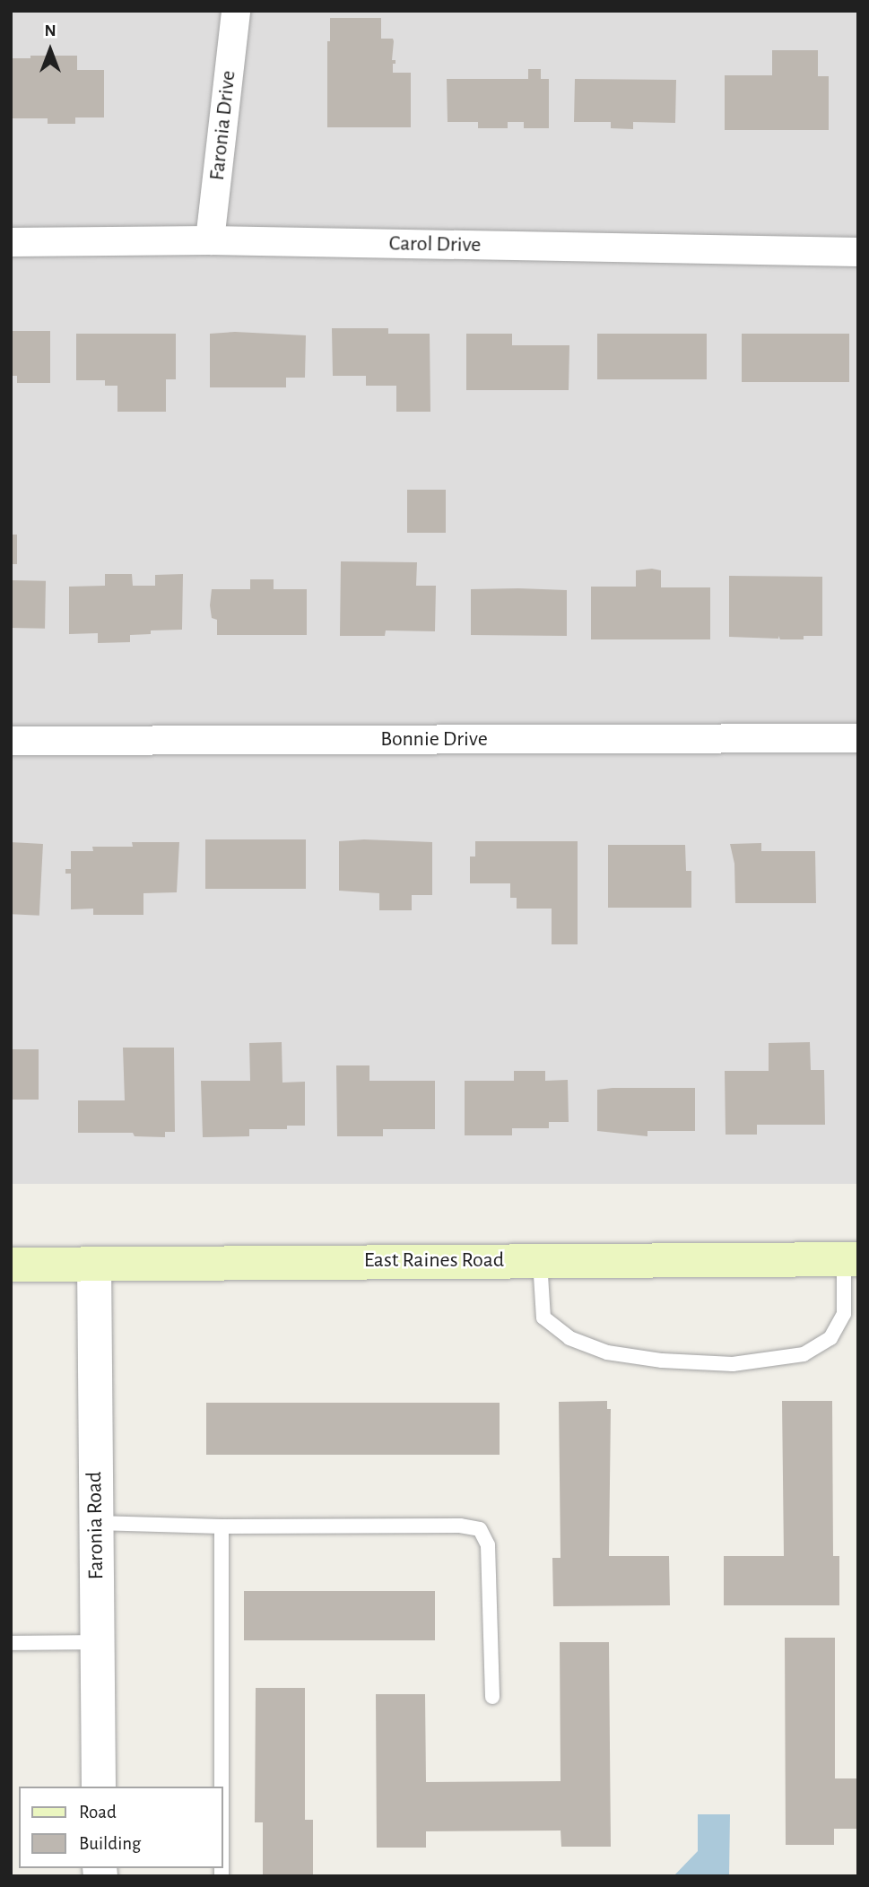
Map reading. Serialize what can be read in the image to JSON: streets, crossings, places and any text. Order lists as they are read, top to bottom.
{
  "streets": {
    "main road": ["East Raines Road"],
    "street": [
      "Faronia Drive",
      "Carol Drive",
      "Bonnie Drive",
      "Faronia Road"
    ]
  },
  "crossings": [
    ["Faronia Drive", "Carol Drive"],
    ["East Raines Road", "Faronia Road"]
  ],
  "legend": ["Road", "Building"],
  "north": "top"
}
